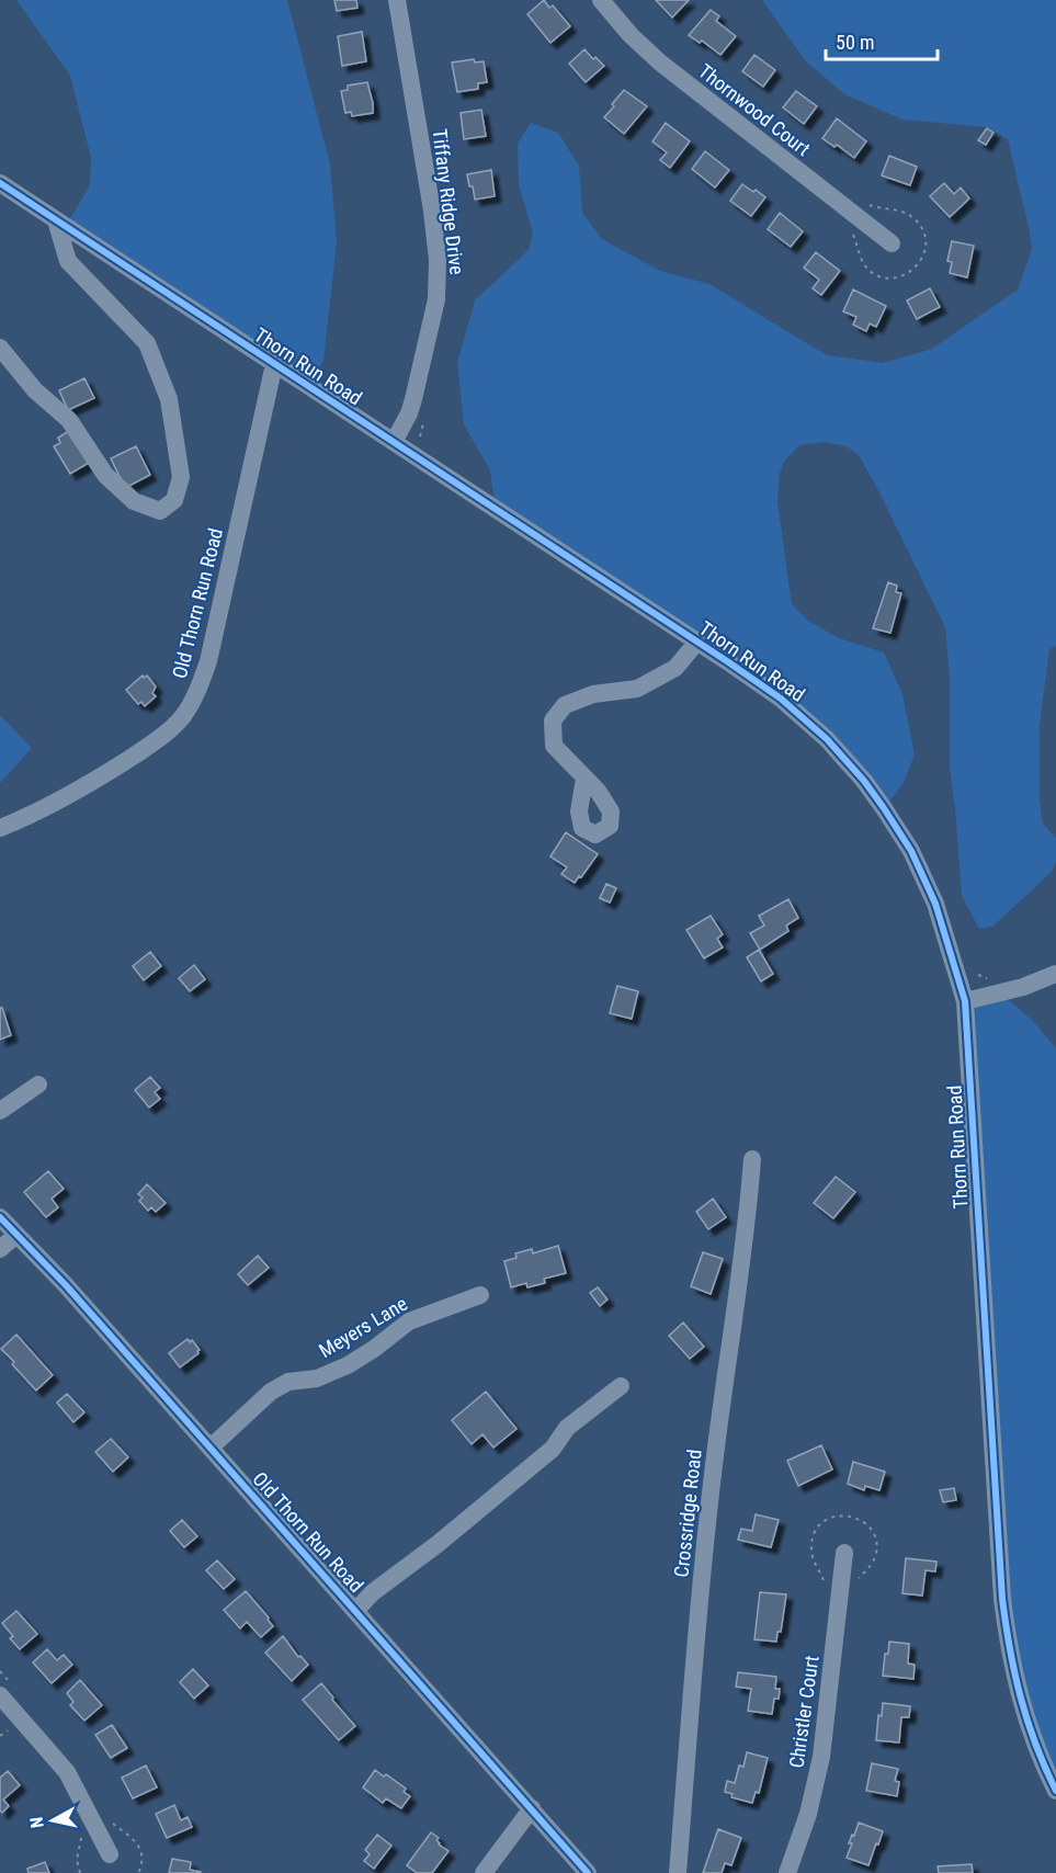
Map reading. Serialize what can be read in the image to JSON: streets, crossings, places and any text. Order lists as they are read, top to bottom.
{
  "streets": {
    "street": [
      "Thornwood Court",
      "Tiffany Ridge Drive",
      "Thorn Run Road",
      "Old Thorn Run Road",
      "Meyers Lane",
      "Crossridge Road",
      "Christler Court"
    ]
  },
  "crossings": [
    ["Tiffany Ridge Drive", "Thorn Run Road"],
    ["Thorn Run Road", "Old Thorn Run Road"],
    ["Old Thorn Run Road", "Meyers Lane"]
  ],
  "scale_bar": "50 m",
  "north": "left"
}
